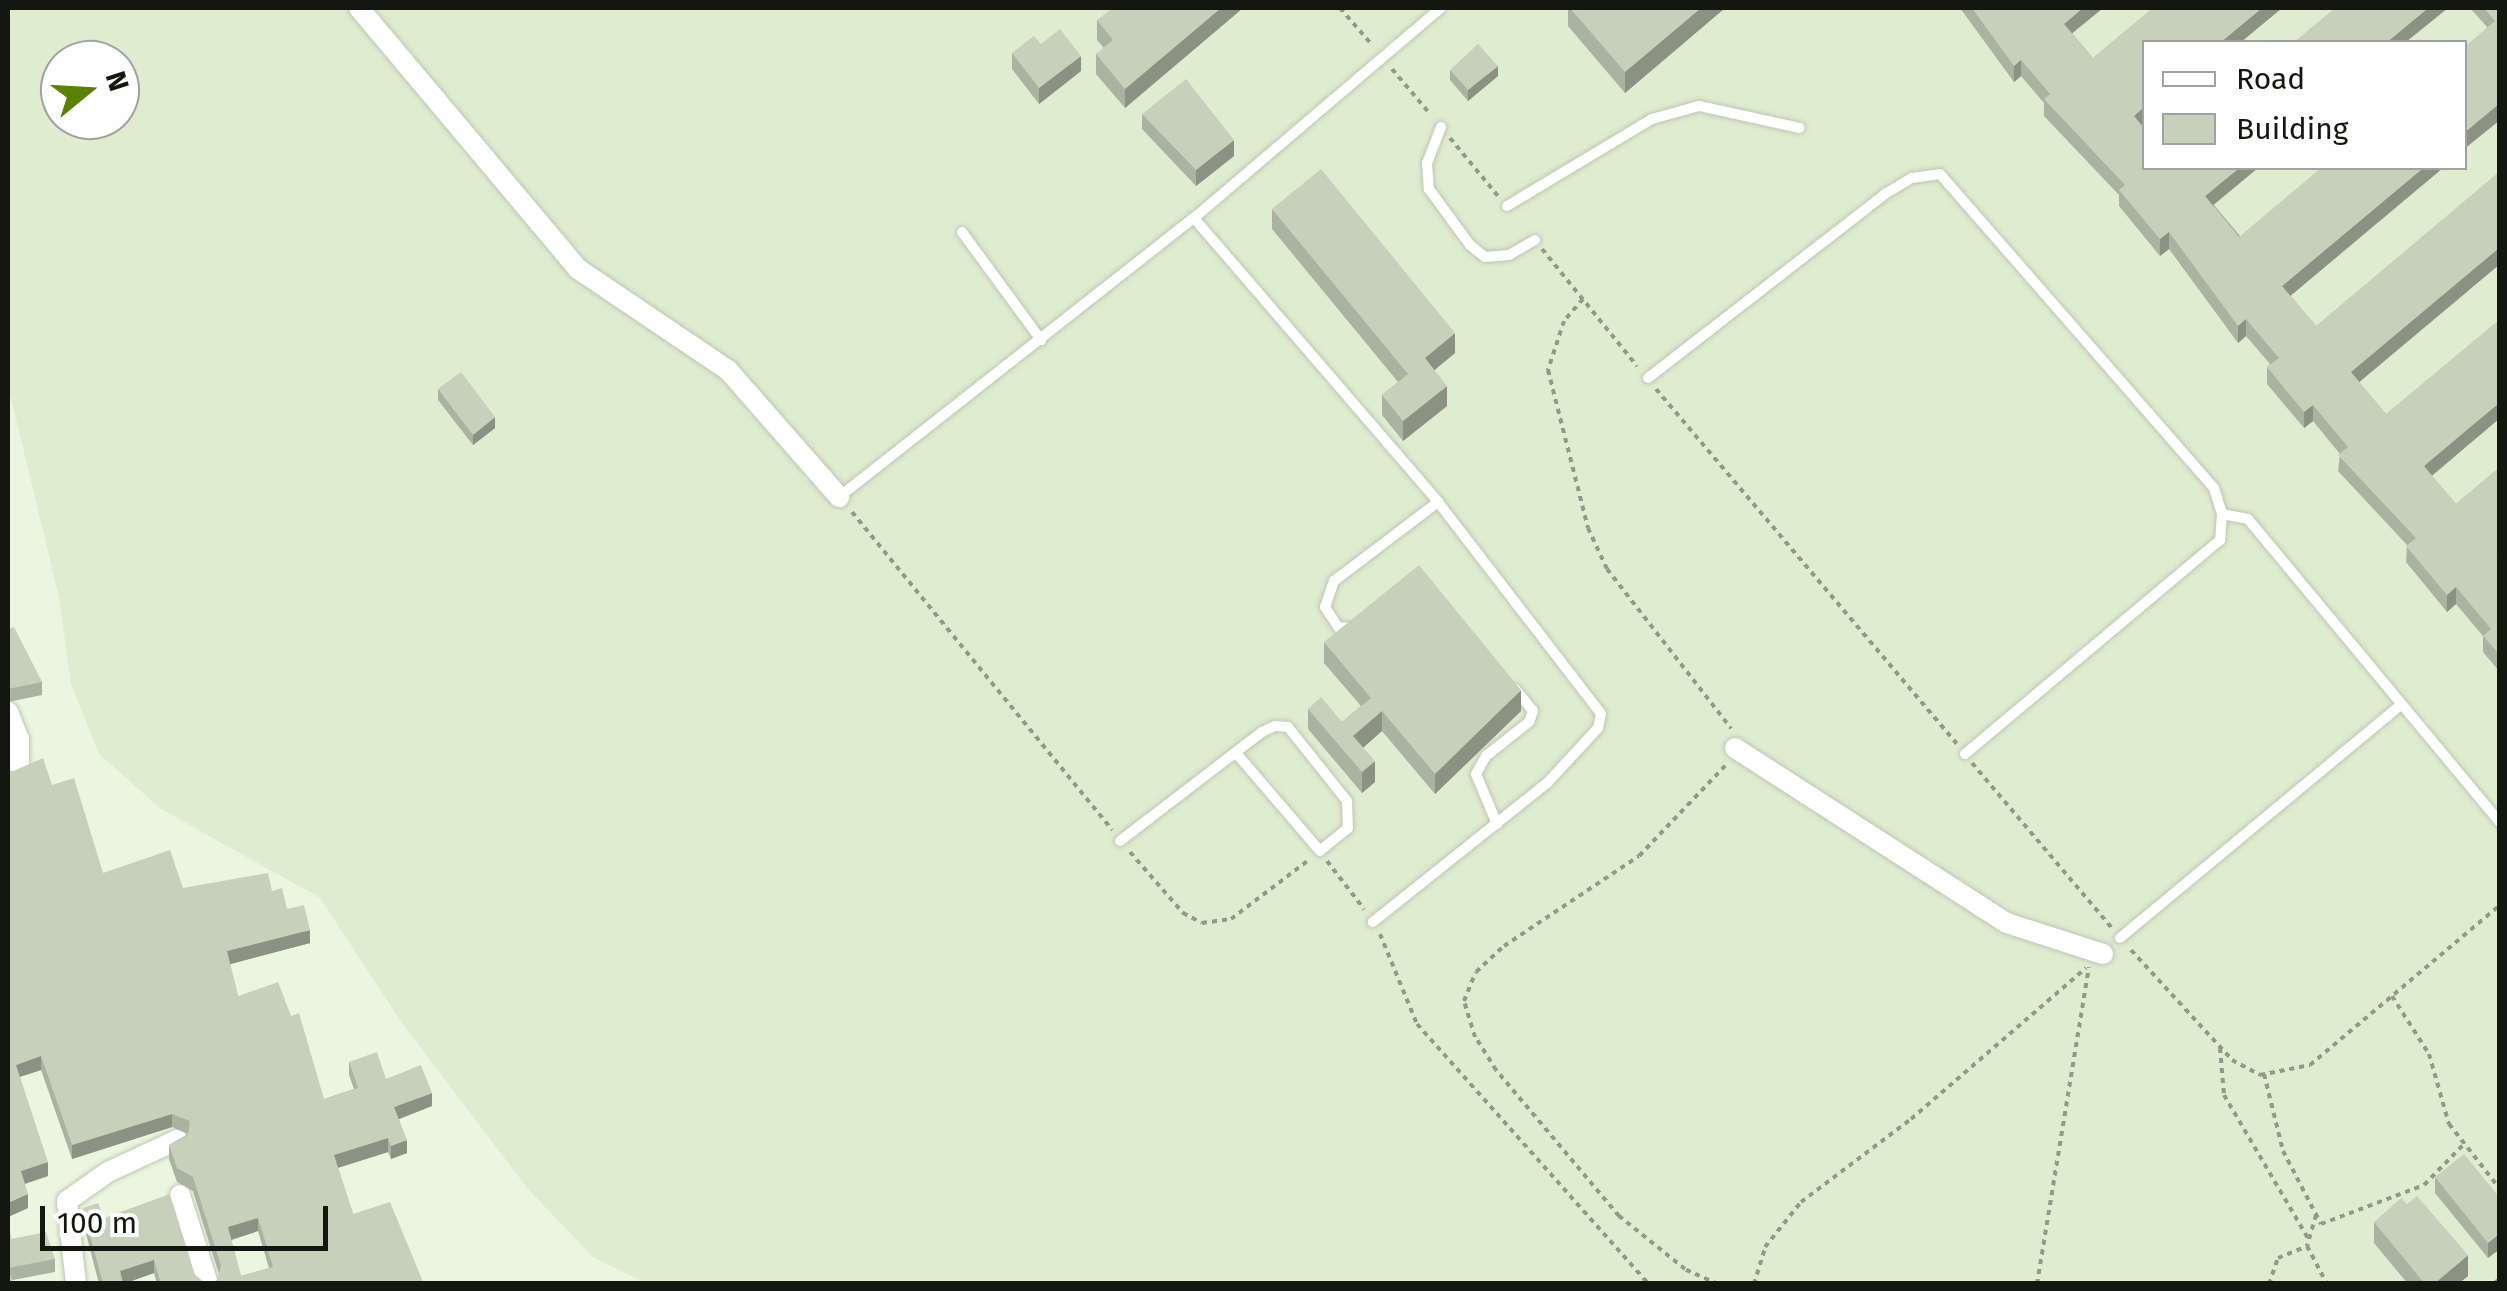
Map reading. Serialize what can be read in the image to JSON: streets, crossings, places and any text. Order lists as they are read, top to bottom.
{
  "legend": ["Road", "Building"],
  "scale_bar": "100 m",
  "north": "right"
}
